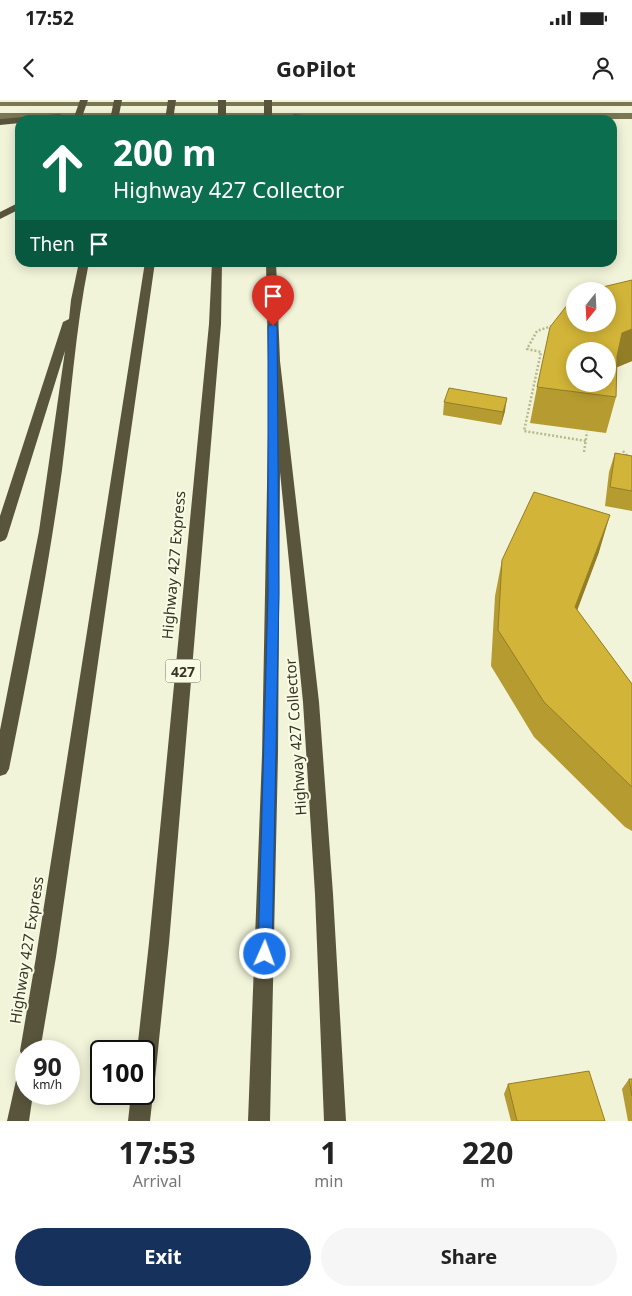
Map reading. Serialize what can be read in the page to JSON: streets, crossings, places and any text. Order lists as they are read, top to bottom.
{
  "streets": {
    "highway": ["Highway 427 Express", "427", "Highway 427 Collector"]
  },
  "north": "bottom",
  "page": {
    "status": "17:52",
    "header": "GoPilot",
    "turn": ["200 m", "Highway 427 Collector"],
    "then": "Then",
    "speed": "90 km/h",
    "limit": "100",
    "eta": [
      "17:53",
      "Arrival",
      "1",
      "min",
      "220",
      "m"
    ],
    "buttons": ["Exit", "Share"]
  }
}
